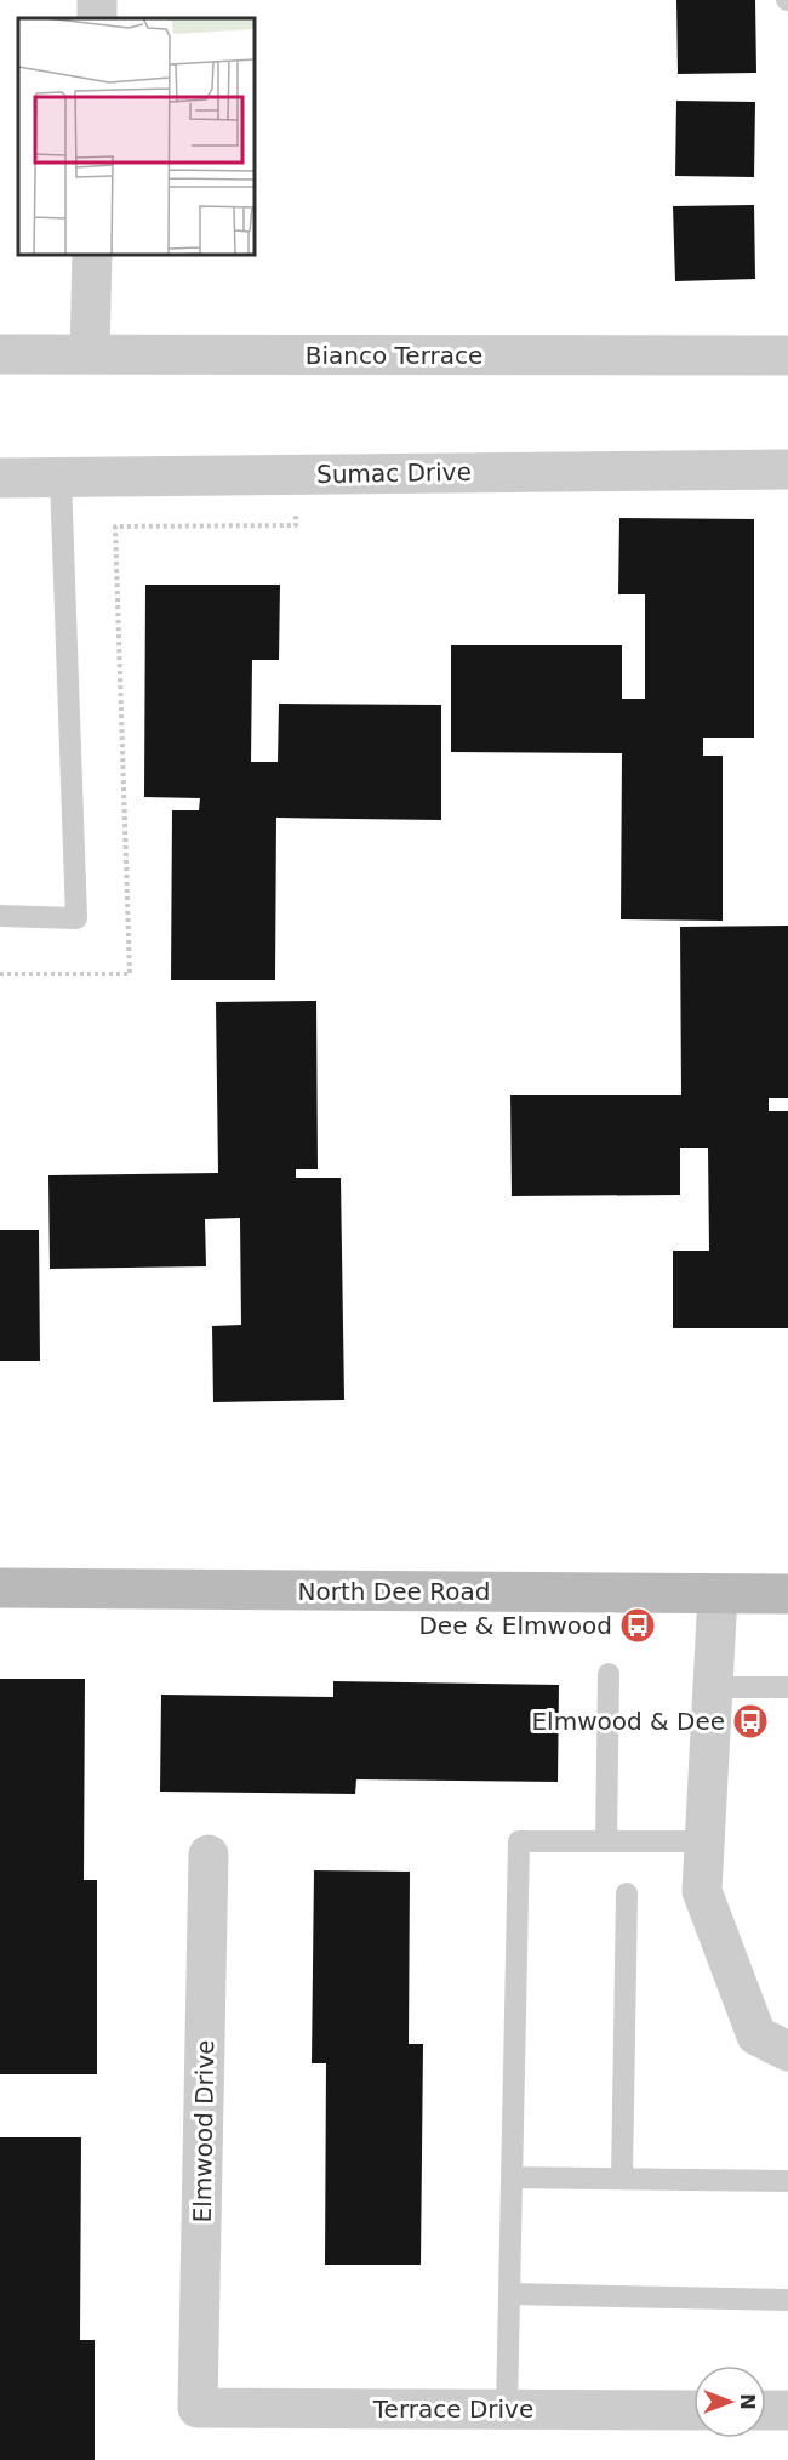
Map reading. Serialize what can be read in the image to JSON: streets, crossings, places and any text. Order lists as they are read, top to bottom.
{
  "streets": {
    "street": [
      "Bianco Terrace",
      "Sumac Drive",
      "North Dee Road",
      "Elmwood Drive",
      "Terrace Drive"
    ]
  },
  "crossings": [
    ["Elmwood Drive", "Terrace Drive"]
  ],
  "places": {
    "bus stop": ["Dee & Elmwood", "Elmwood & Dee"]
  },
  "north": "right"
}
